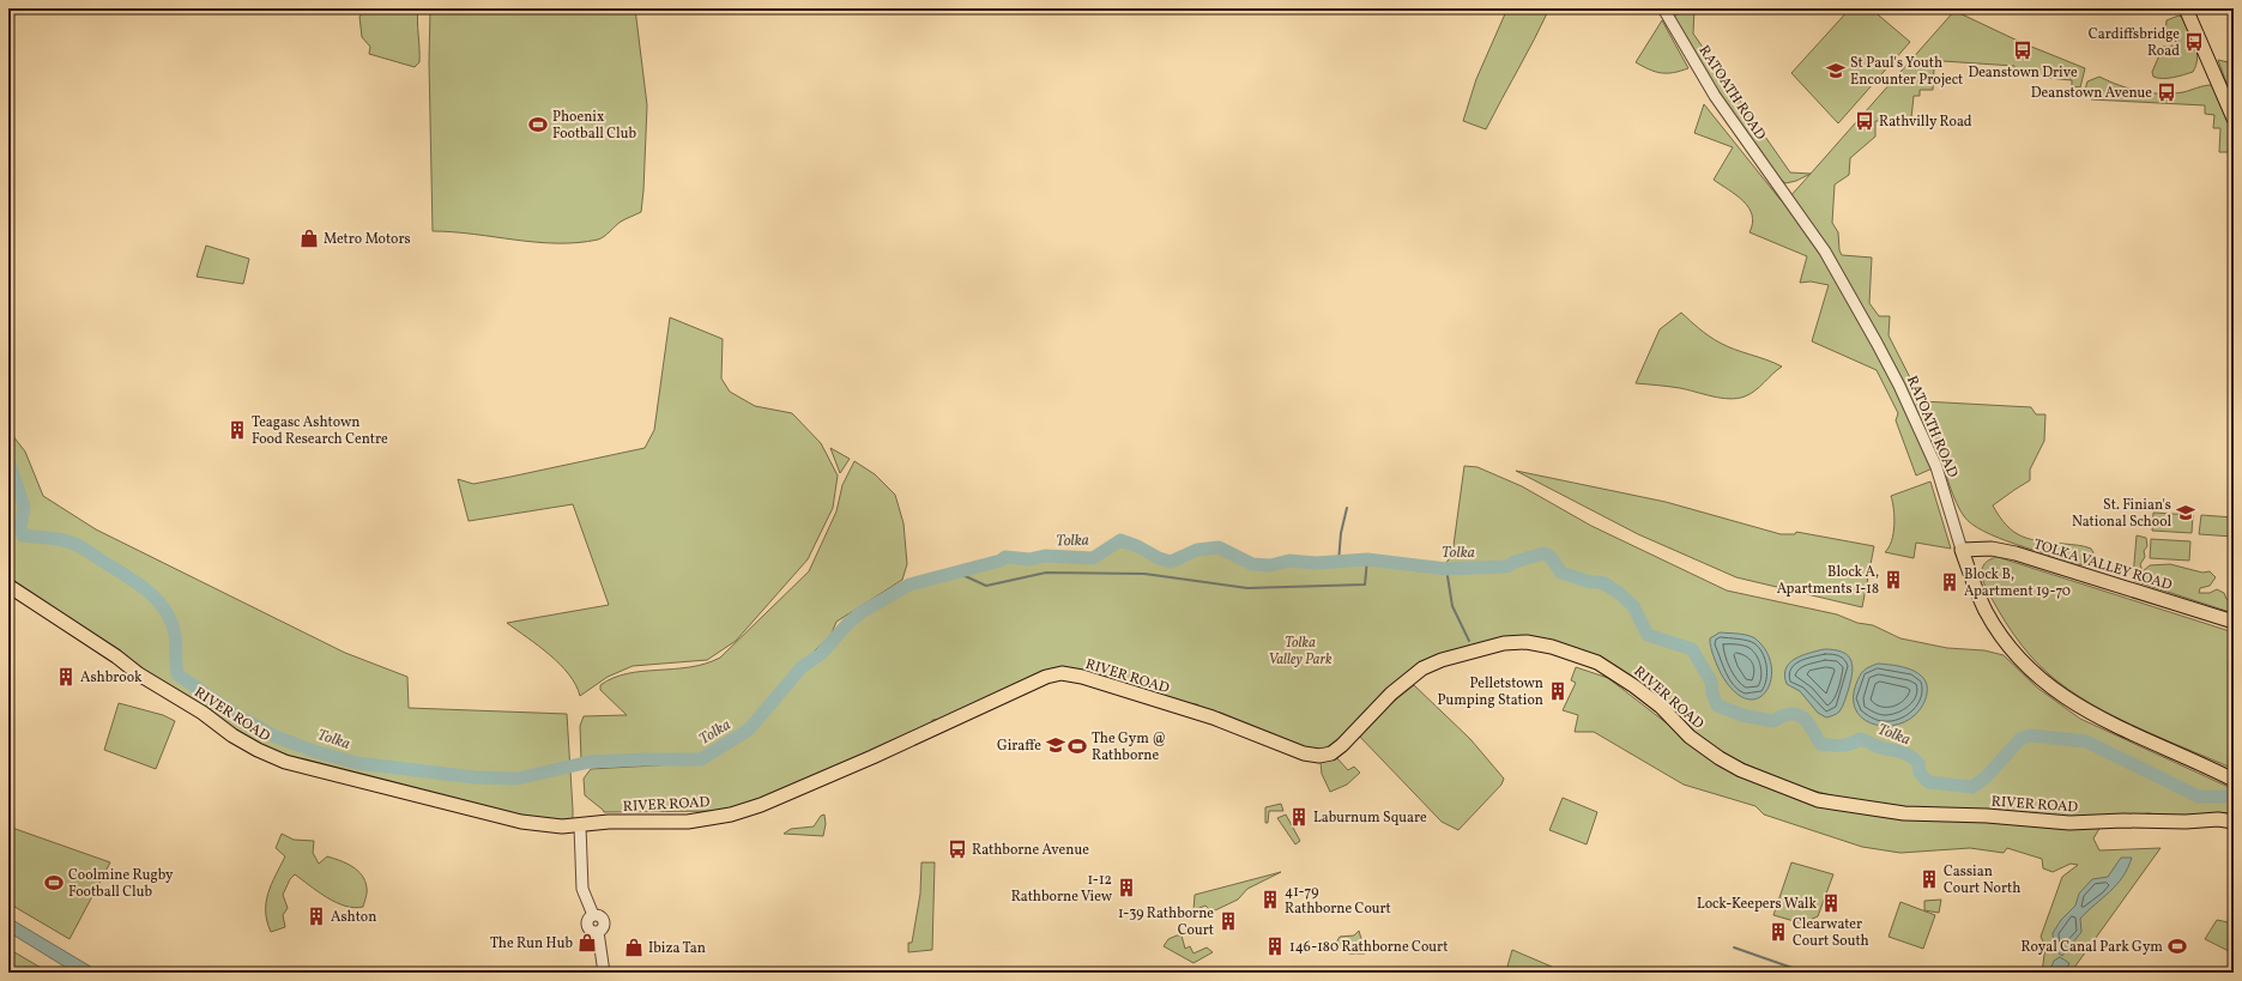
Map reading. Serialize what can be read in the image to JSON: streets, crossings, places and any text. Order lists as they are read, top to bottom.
{
  "streets": {
    "main road": ["RATOATH ROAD", "TOLKA VALLEY ROAD", "RIVER ROAD"]
  },
  "crossings": [
    ["RATOATH ROAD", "TOLKA VALLEY ROAD"]
  ],
  "water": ["Tolka"],
  "parks": ["Tolka Valley Park"],
  "places": {
    "bus stop": [
      "Cardiffsbridge Road",
      "Deanstown Drive",
      "Deanstown Avenue",
      "Rathvilly Road",
      "Rathborne Avenue"
    ],
    "school or university": ["St Paul's Youth Encounter Project", "St. Finian's National School", "Giraffe"],
    "sports": [
      "Phoenix Football Club",
      "The Gym @ Rathborne",
      "Coolmine Rugby Football Club",
      "Royal Canal Park Gym"
    ],
    "shop": ["Metro Motors", "The Run Hub", "Ibiza Tan"],
    "building": [
      "Teagasc Ashtown Food Research Centre",
      "Block A, Apartments 1-18",
      "Block B, Apartment 19-70",
      "Ashbrook",
      "Pelletstown Pumping Station",
      "Laburnum Square",
      "Cassian Court North",
      "1-12 Rathborne View",
      "41-79 Rathborne Court",
      "Lock-Keepers Walk",
      "Ashton",
      "1-39 Rathborne Court",
      "Clearwater Court South",
      "146-180 Rathborne Court"
    ]
  }
}
